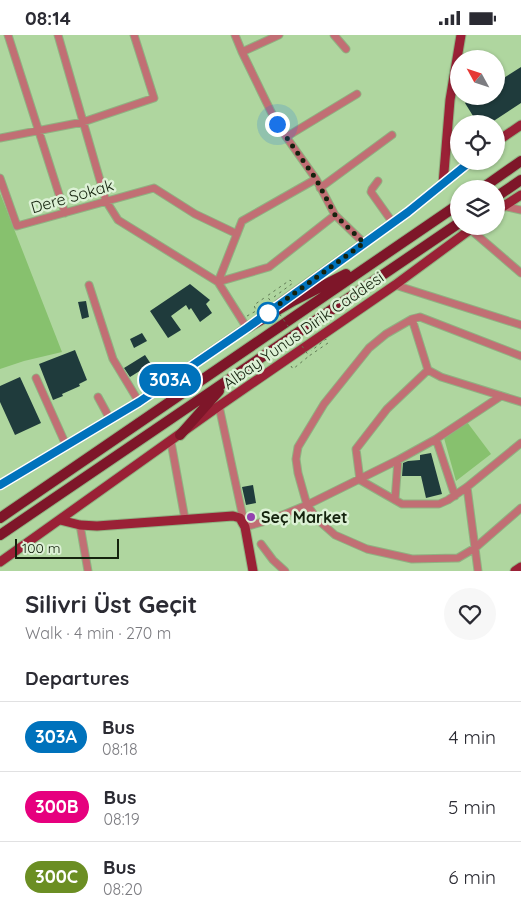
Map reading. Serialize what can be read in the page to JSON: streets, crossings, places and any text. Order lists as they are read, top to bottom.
{
  "streets": {
    "main road": ["Albay Yunus Dirik Caddesi"],
    "street": ["Dere Sokak"]
  },
  "places": ["Seç Market"],
  "lines": ["bus line 303A"],
  "scale_bar": "100 m",
  "north": "top left",
  "page": {
    "status": "08:14",
    "on_map": "303A",
    "scale": "100 m",
    "heading": [
      ["Silivri Üst Geçit", "Walk · 4 min · 270 m"],
      "Departures"
    ],
    "list": [
      {
        "mark": "303A",
        "name": "Bus",
        "note": "08:18",
        "value": "4 min"
      },
      {
        "mark": "300B",
        "name": "Bus",
        "note": "08:19",
        "value": "5 min"
      },
      {
        "mark": "300C",
        "name": "Bus",
        "note": "08:20",
        "value": "6 min"
      }
    ]
  }
}
